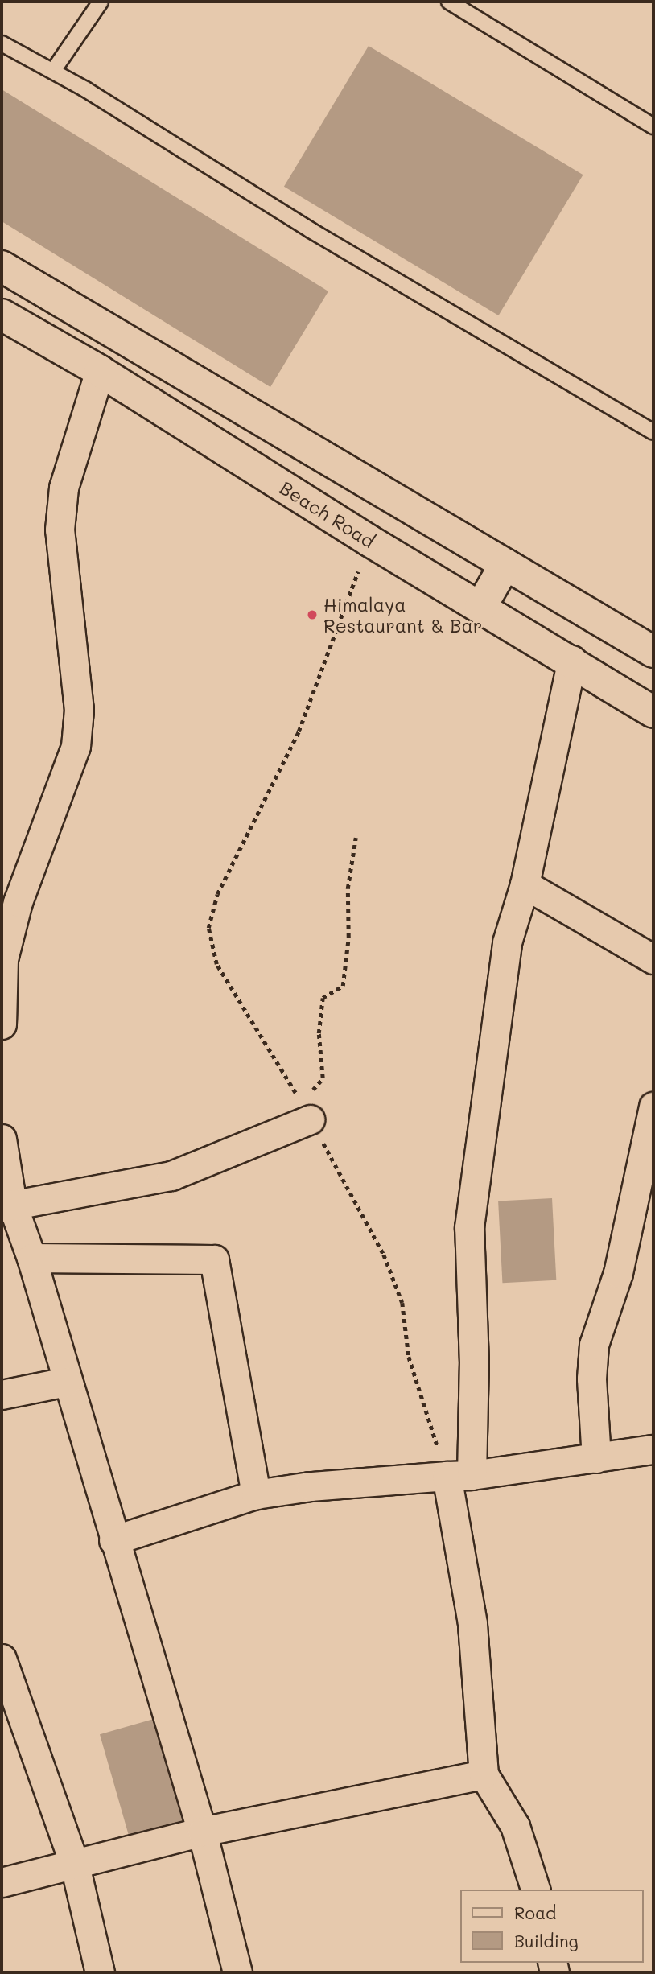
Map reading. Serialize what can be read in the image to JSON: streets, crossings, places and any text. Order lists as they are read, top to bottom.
{
  "streets": {
    "main road": ["Beach Road"]
  },
  "places": ["Himalaya Restaurant & Bar"],
  "legend": ["Road", "Building"]
}
